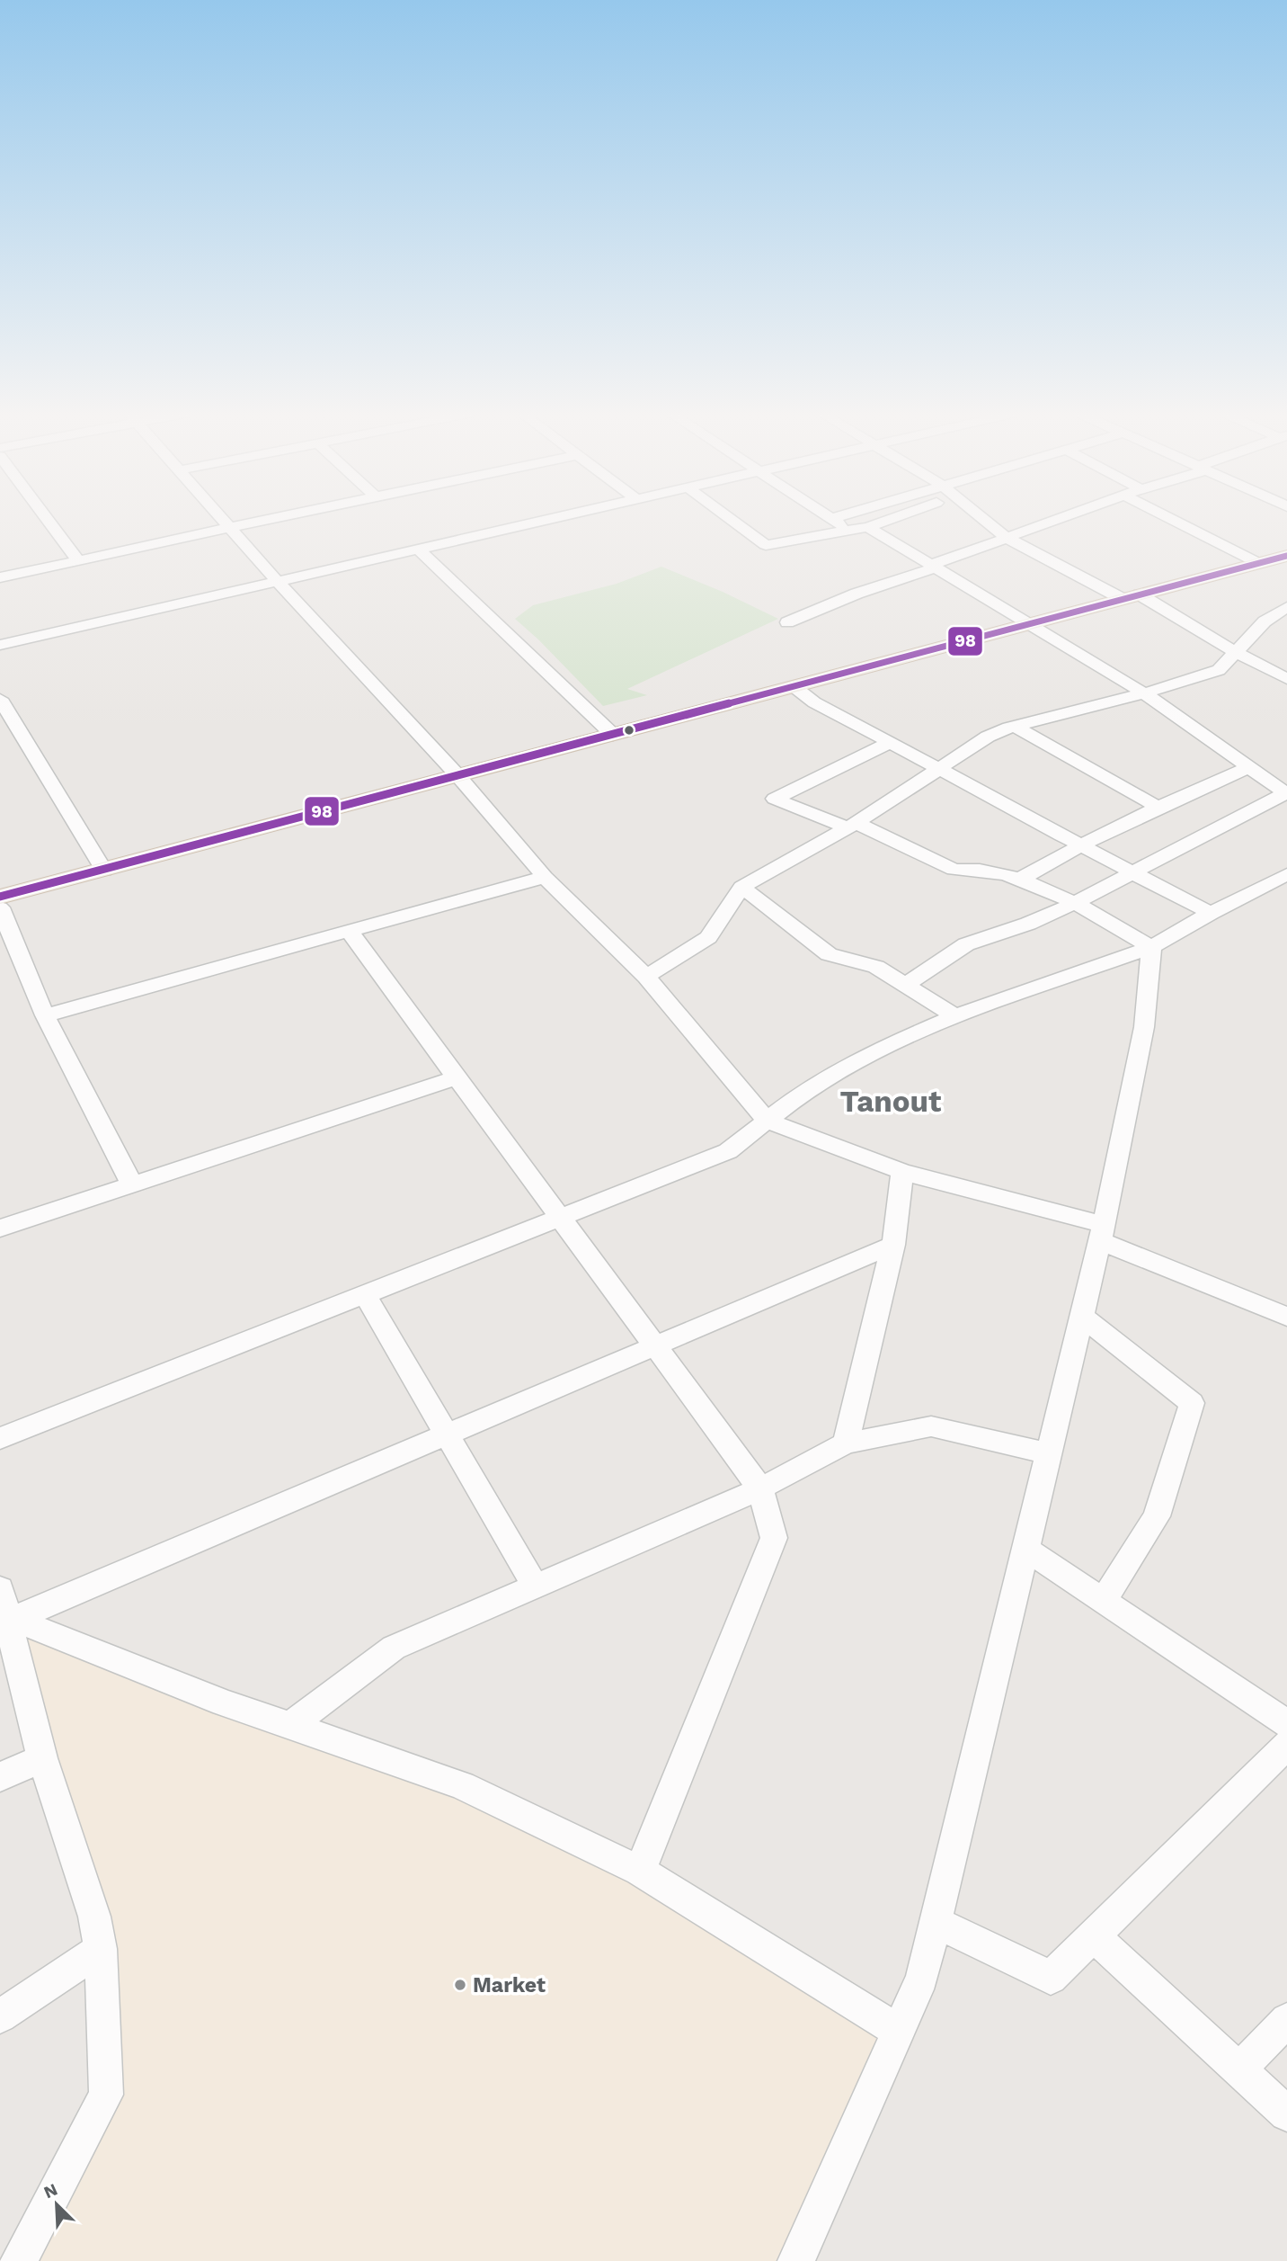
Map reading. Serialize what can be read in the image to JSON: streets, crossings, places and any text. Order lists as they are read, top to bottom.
{
  "districts": ["Tanout"],
  "places": ["Market"],
  "lines": ["transit line 98"],
  "north": "top left"
}
